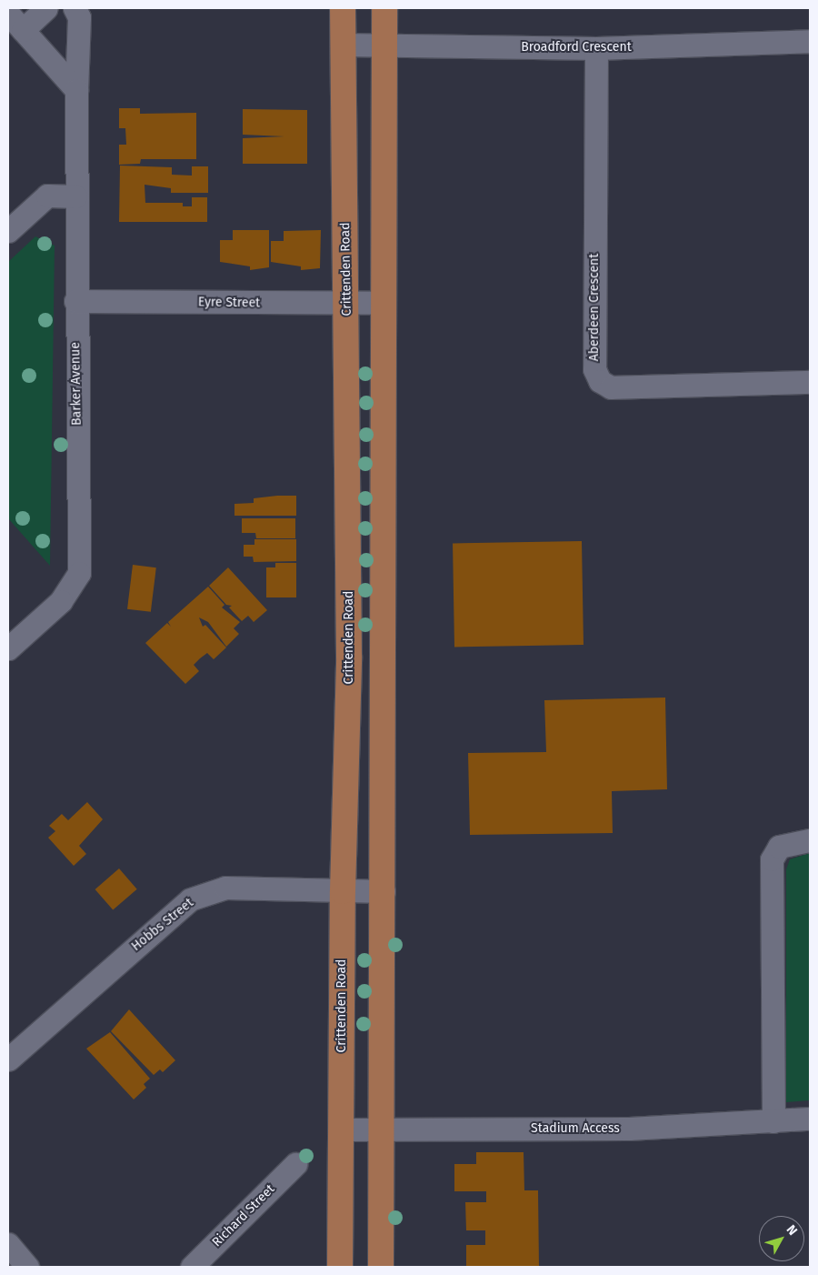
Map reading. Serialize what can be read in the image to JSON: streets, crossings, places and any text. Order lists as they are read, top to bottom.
{
  "streets": {
    "main road": ["Crittenden Road"],
    "street": [
      "Broadford Crescent",
      "Eyre Street",
      "Aberdeen Crescent",
      "Barker Avenue",
      "Hobbs Street",
      "Stadium Access",
      "Richard Street"
    ]
  },
  "crossings": [
    ["Broadford Crescent", "Crittenden Road"],
    ["Broadford Crescent", "Aberdeen Crescent"],
    ["Crittenden Road", "Eyre Street"],
    ["Crittenden Road", "Hobbs Street"],
    ["Crittenden Road", "Stadium Access"],
    ["Eyre Street", "Barker Avenue"]
  ],
  "north": "top right"
}
